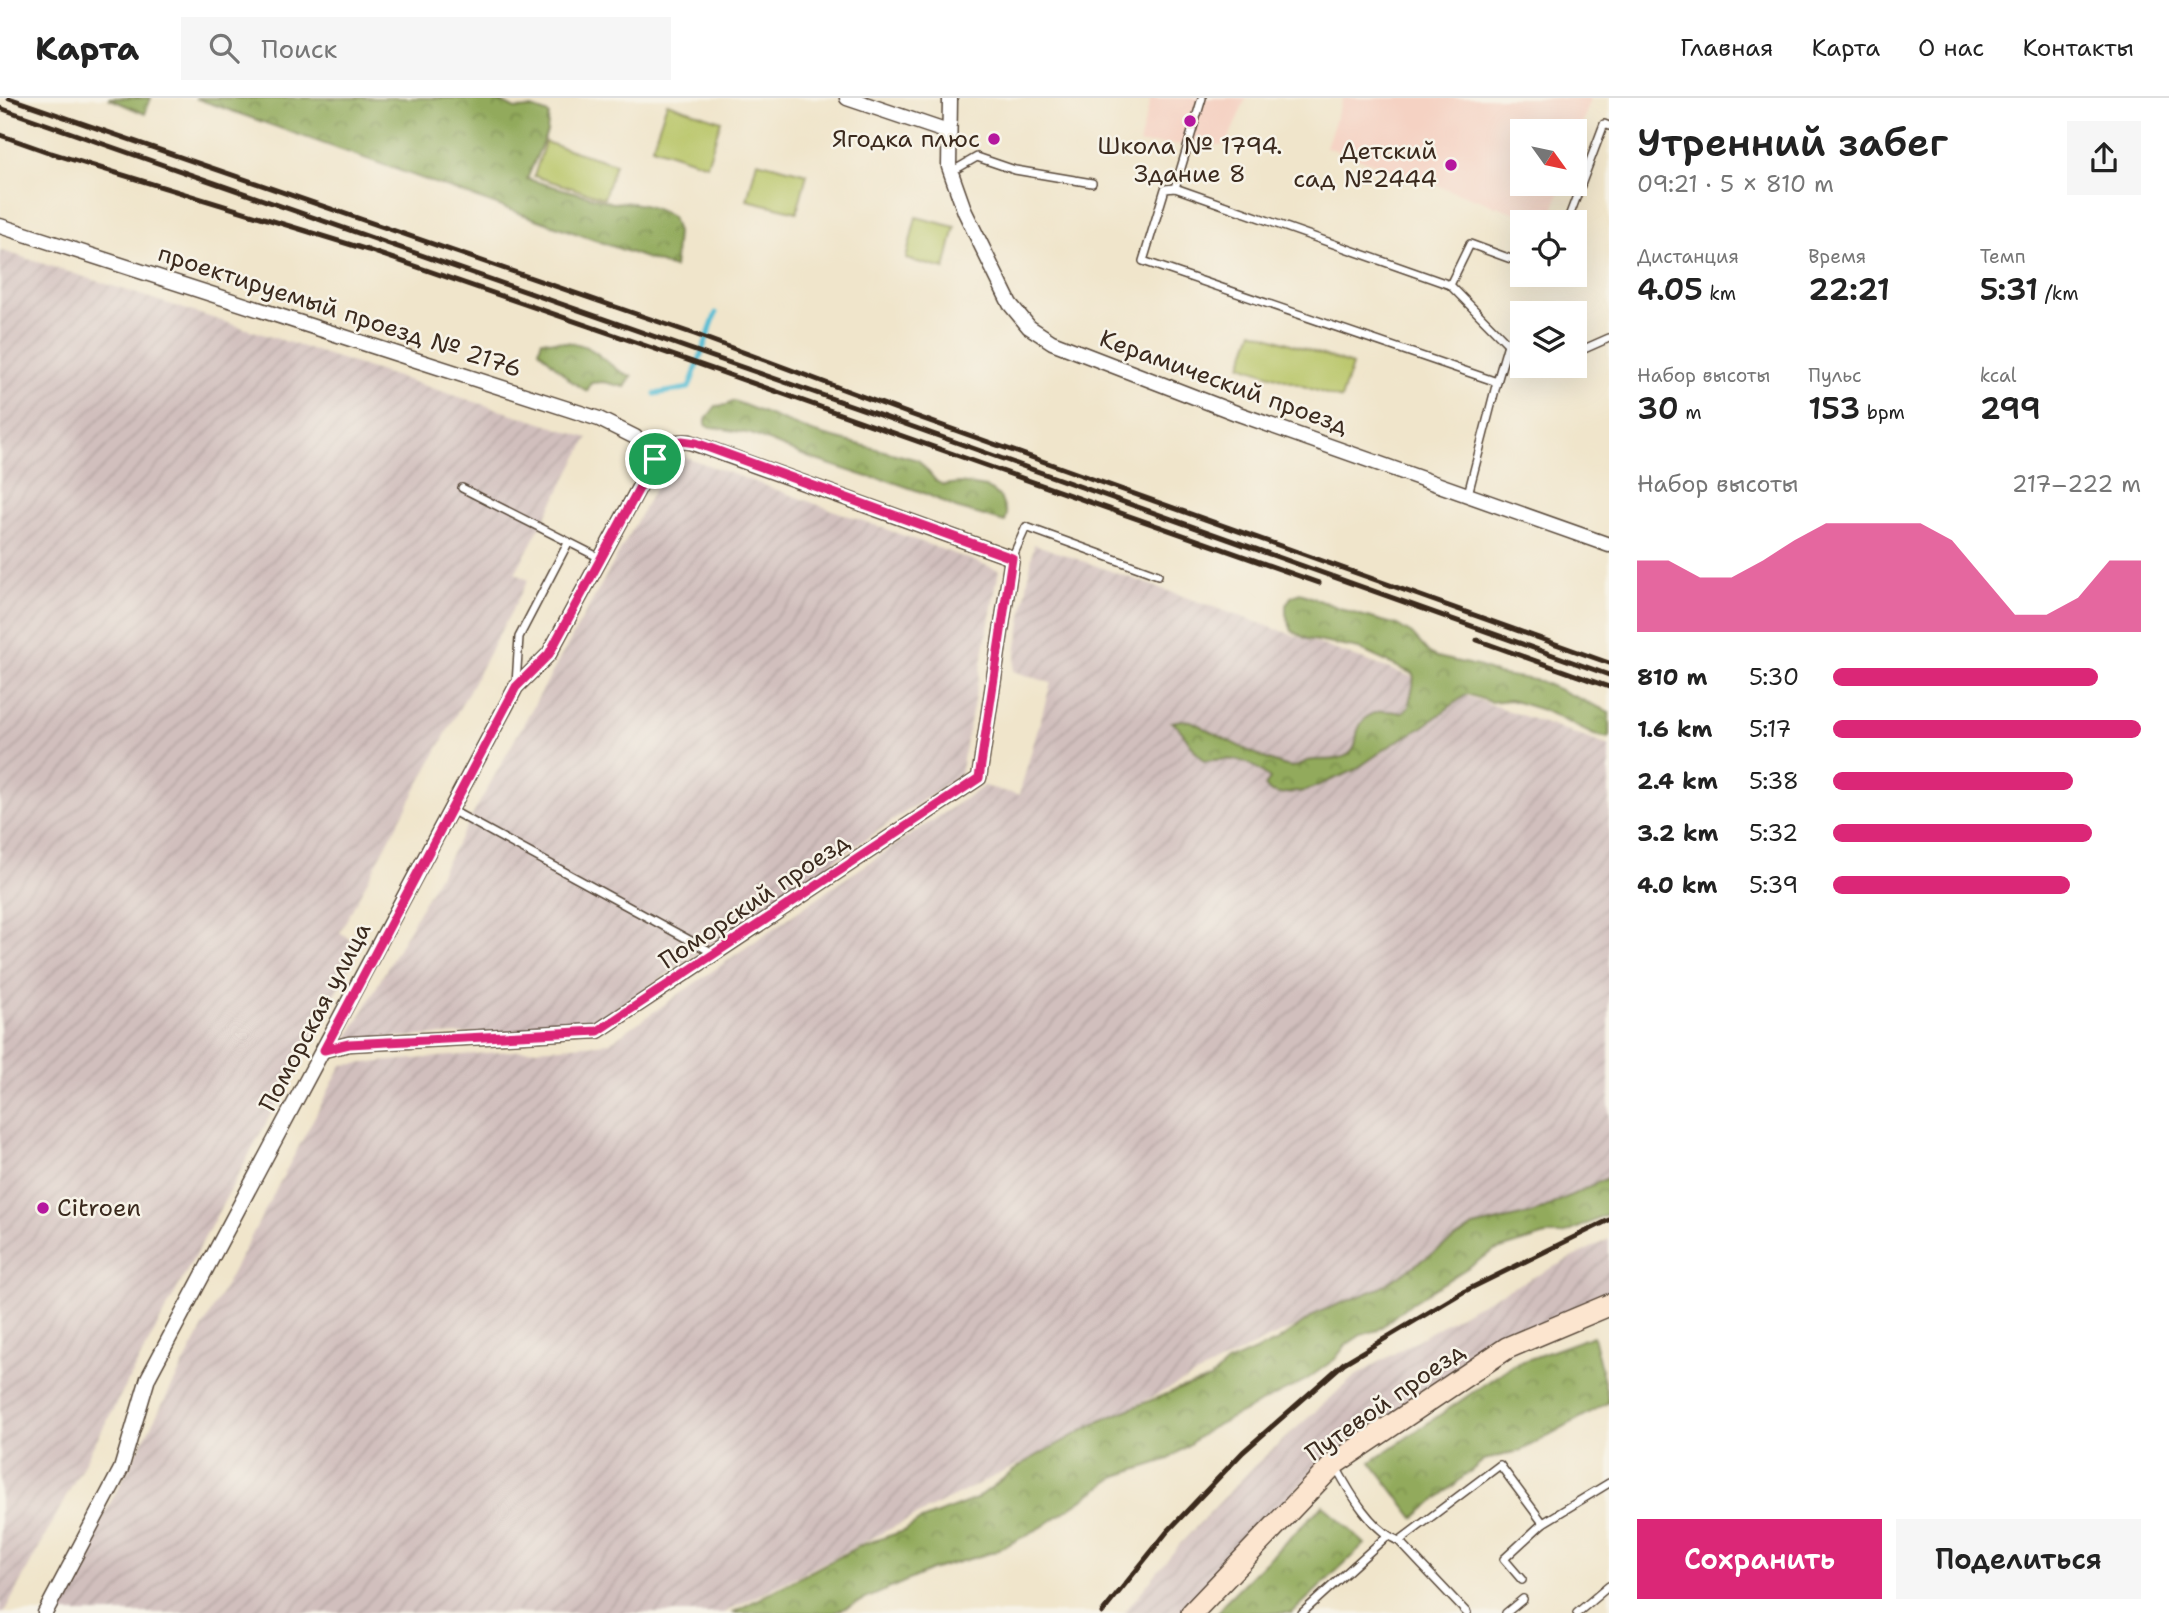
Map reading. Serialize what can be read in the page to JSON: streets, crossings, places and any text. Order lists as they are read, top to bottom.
{
  "streets": {
    "street": [
      "проектируемый проезд № 2176",
      "Керамический проезд",
      "Поморский проезд",
      "Поморская улица",
      "Путевой проезд"
    ]
  },
  "crossings": [
    ["проектируемый проезд № 2176", "Поморская улица"],
    ["Поморский проезд", "Поморская улица"]
  ],
  "places": [
    "Школа № 1794. Здание 8",
    "Ягодка плюс",
    "Детский сад №2444",
    "Citroen"
  ],
  "north": "bottom right",
  "page": {
    "header": "Карта",
    "search": "Поиск",
    "nav": [
      "Главная",
      "Карта",
      "О нас",
      "Контакты"
    ],
    "heading": ["Утренний забег", "09:21 · 5 × 810 m"],
    "stats": [
      ["Дистанция", "4.05 km"],
      ["Время", "22:21"],
      ["Темп", "5:31 /km"],
      ["Набор высоты", "30 m"],
      ["Пульс", "153 bpm"],
      ["kcal", "299"]
    ],
    "chart": ["Набор высоты", "217–222 m"],
    "list": [
      {
        "name": "810 m",
        "note": "5:30"
      },
      {
        "name": "1.6 km",
        "note": "5:17"
      },
      {
        "name": "2.4 km",
        "note": "5:38"
      },
      {
        "name": "3.2 km",
        "note": "5:32"
      },
      {
        "name": "4.0 km",
        "note": "5:39"
      }
    ],
    "buttons": ["Сохранить", "Поделиться"]
  }
}
